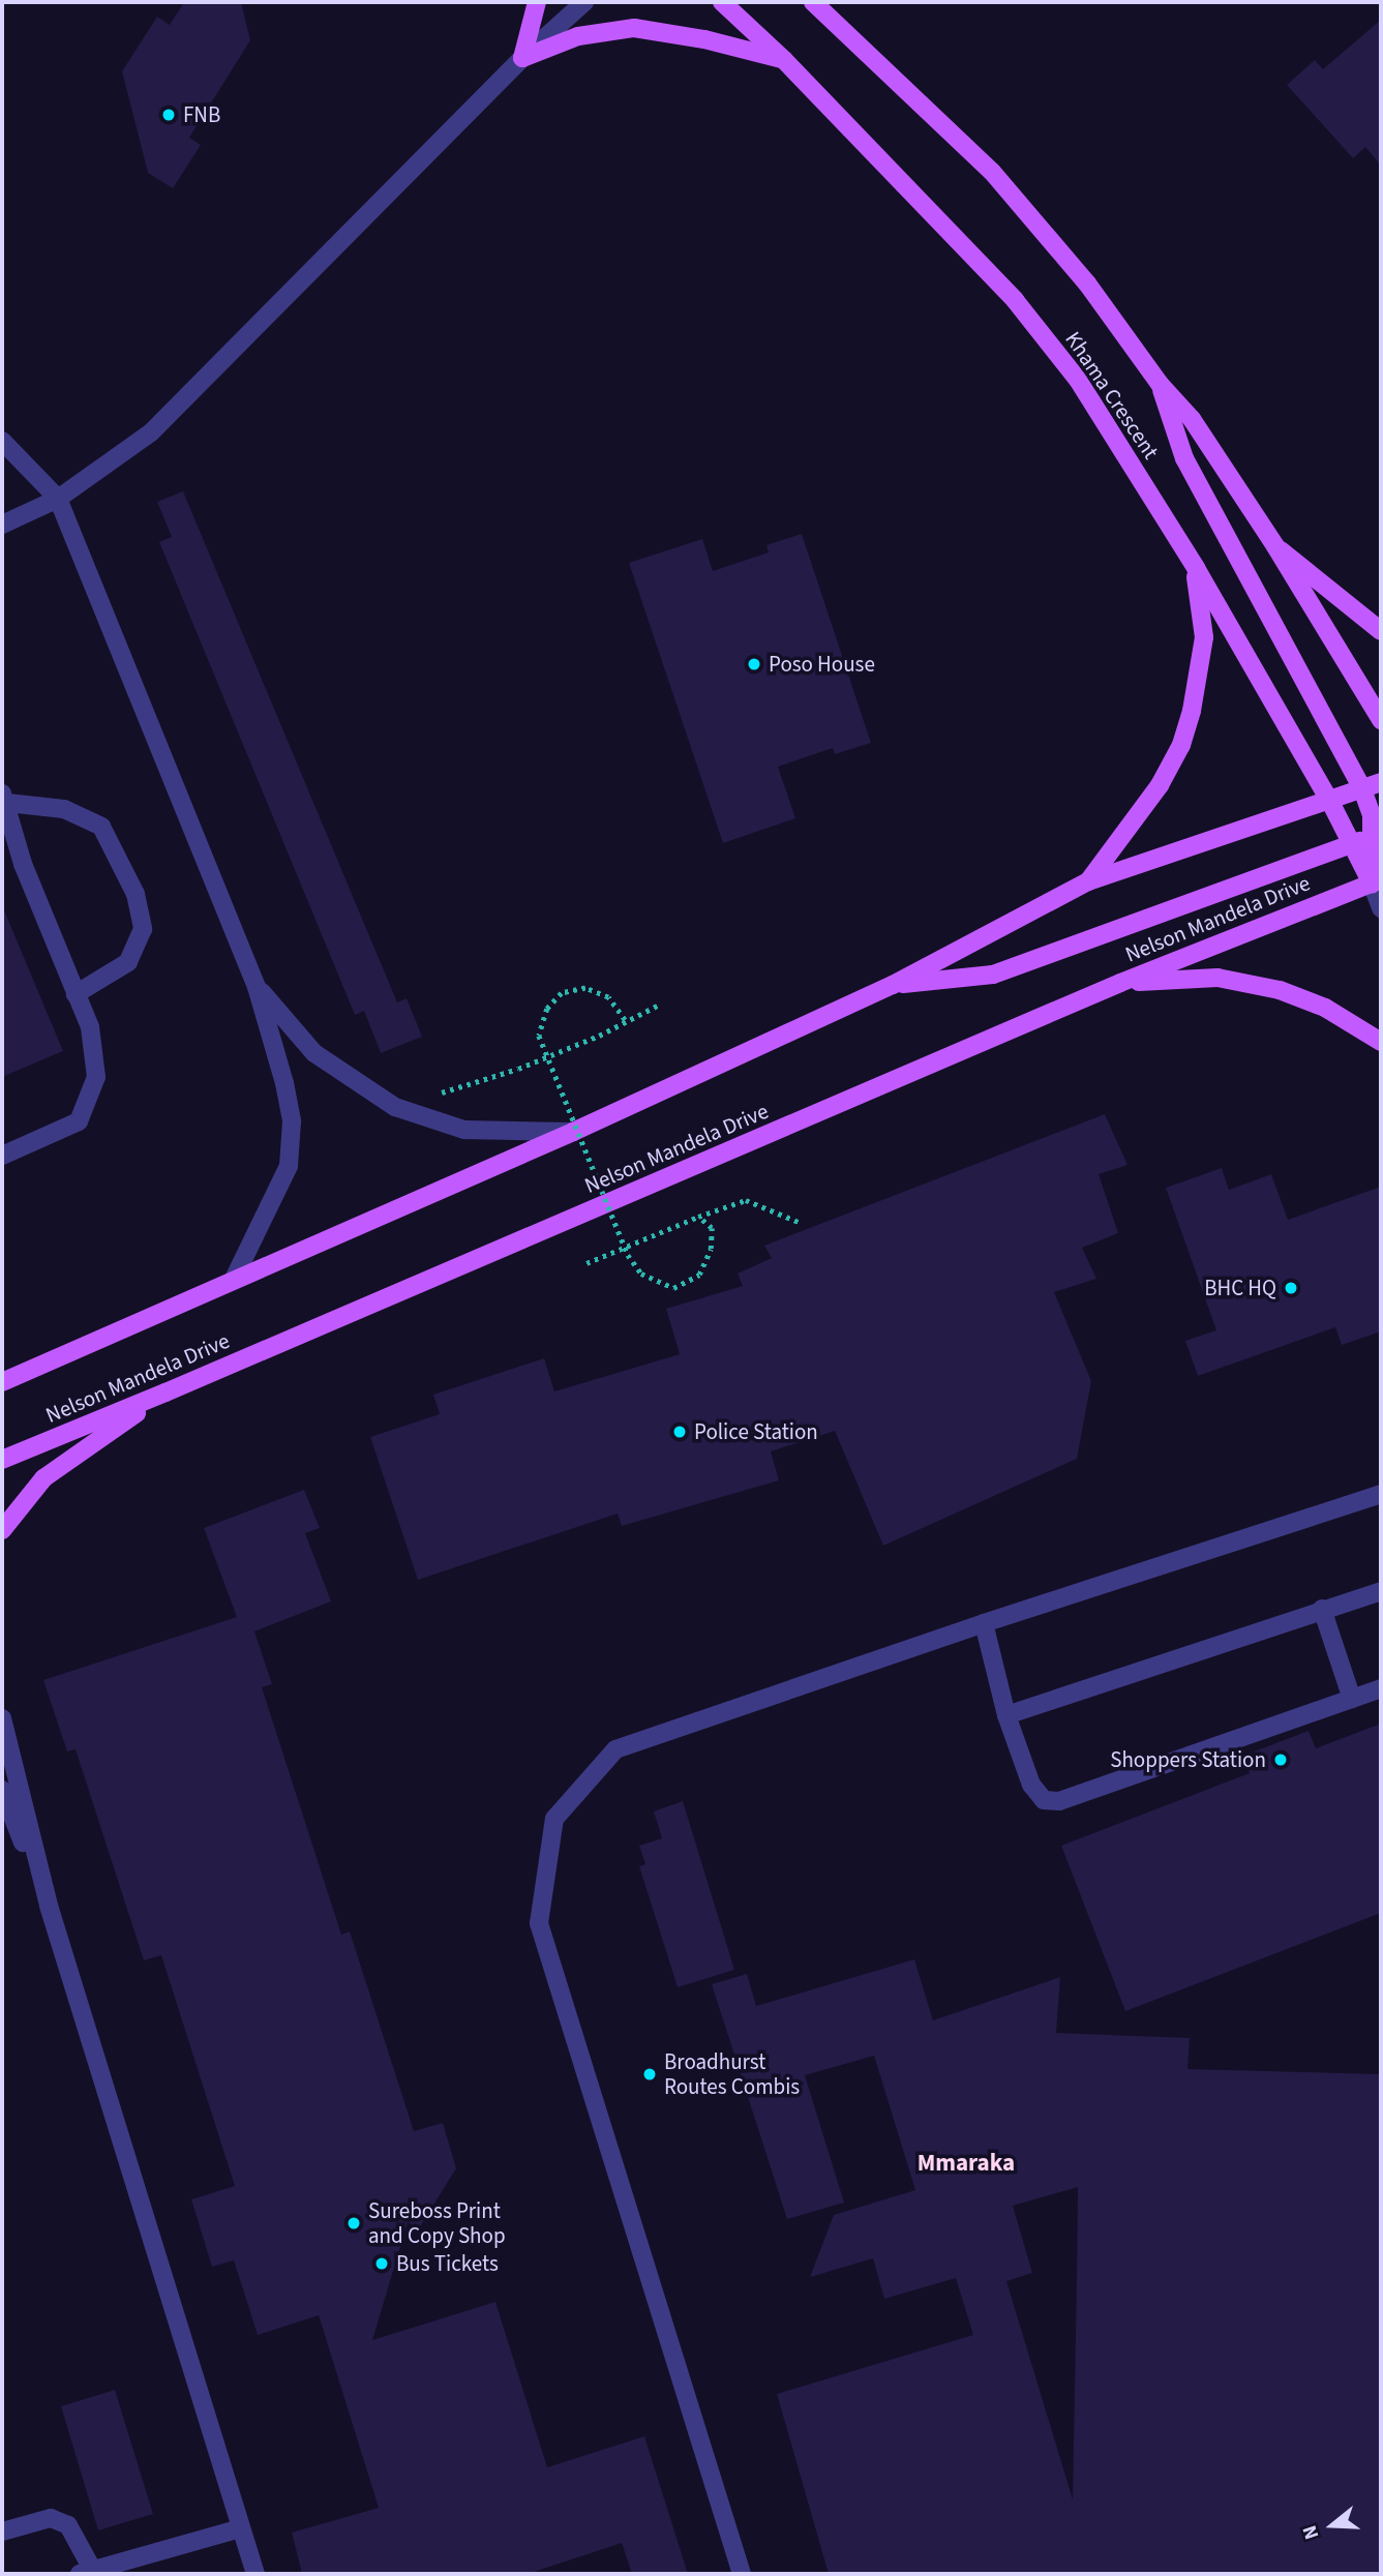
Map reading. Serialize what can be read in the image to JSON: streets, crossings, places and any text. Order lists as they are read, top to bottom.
{
  "streets": {
    "main road": ["Khama Crescent", "Nelson Mandela Drive"]
  },
  "crossings": [
    ["Khama Crescent", "Nelson Mandela Drive"]
  ],
  "districts": ["Mmaraka"],
  "places": [
    "FNB",
    "Poso House",
    "BHC HQ",
    "Police Station",
    "Shoppers Station",
    "Broadhurst Routes Combis",
    "Sureboss Print and Copy Shop",
    "Bus Tickets"
  ],
  "north": "left"
}
